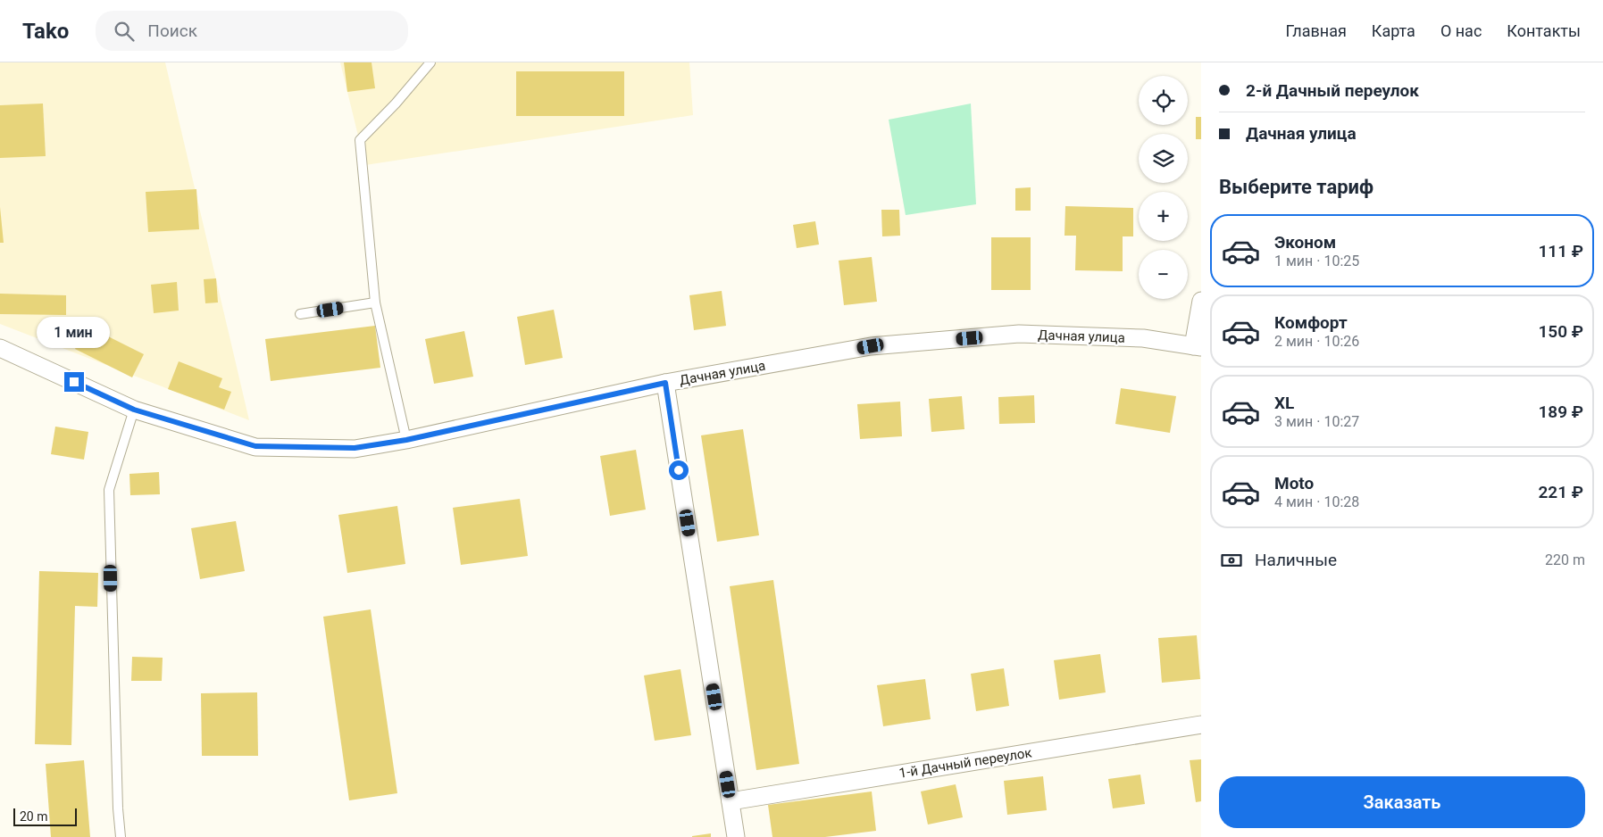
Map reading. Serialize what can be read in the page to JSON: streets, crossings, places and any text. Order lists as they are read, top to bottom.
{
  "streets": {
    "street": ["Дачная улица", "1-й Дачный переулок"]
  },
  "scale_bar": "20 m",
  "page": {
    "header": "Tako",
    "search": "Поиск",
    "nav": [
      "Главная",
      "Карта",
      "О нас",
      "Контакты"
    ],
    "banner": ["2-й Дачный переулок", "Дачная улица"],
    "map_buttons": ["+", "−"],
    "heading": "Выберите тариф",
    "list": [
      {
        "name": "Эконом",
        "note": "1 мин · 10:25",
        "value": "111 ₽"
      },
      {
        "name": "Комфорт",
        "note": "2 мин · 10:26",
        "value": "150 ₽"
      },
      {
        "name": "XL",
        "note": "3 мин · 10:27",
        "value": "189 ₽"
      },
      {
        "name": "Moto",
        "note": "4 мин · 10:28",
        "value": "221 ₽"
      }
    ],
    "bubble": "1 мин",
    "pay": ["Наличные", "220 m"],
    "buttons": "Заказать",
    "scale": "20 m"
  }
}
